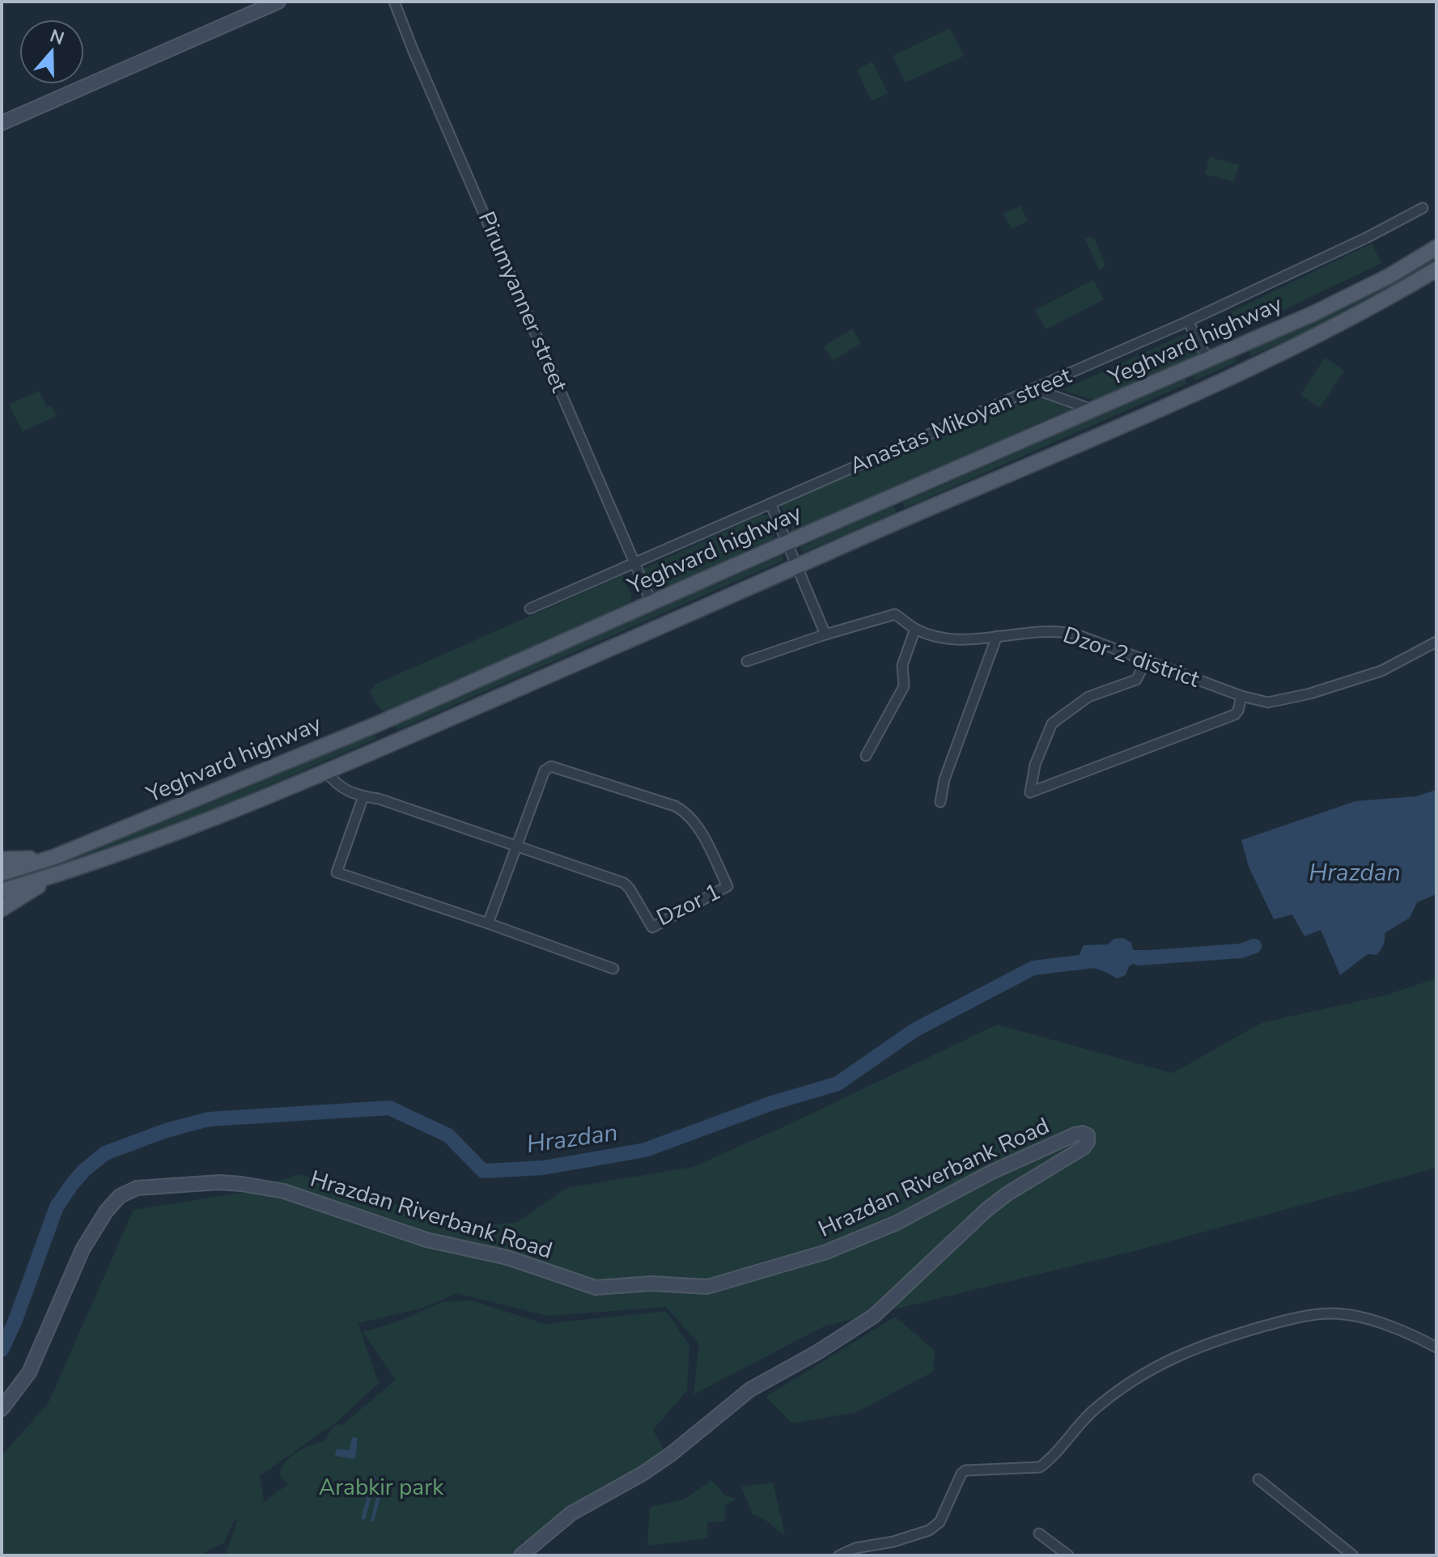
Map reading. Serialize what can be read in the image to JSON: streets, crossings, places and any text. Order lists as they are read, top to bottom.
{
  "streets": {
    "main road": ["Yeghvard highway"],
    "street": [
      "Pirumyanner street",
      "Anastas Mikoyan street",
      "Dzor 2 district",
      "Dzor 1",
      "Hrazdan Riverbank Road"
    ]
  },
  "crossings": [
    ["Pirumyanner street", "Yeghvard highway"],
    ["Pirumyanner street", "Anastas Mikoyan street"],
    ["Yeghvard highway", "Dzor 1"]
  ],
  "water": ["Hrazdan"],
  "parks": ["Arabkir park"],
  "north": "top"
}
